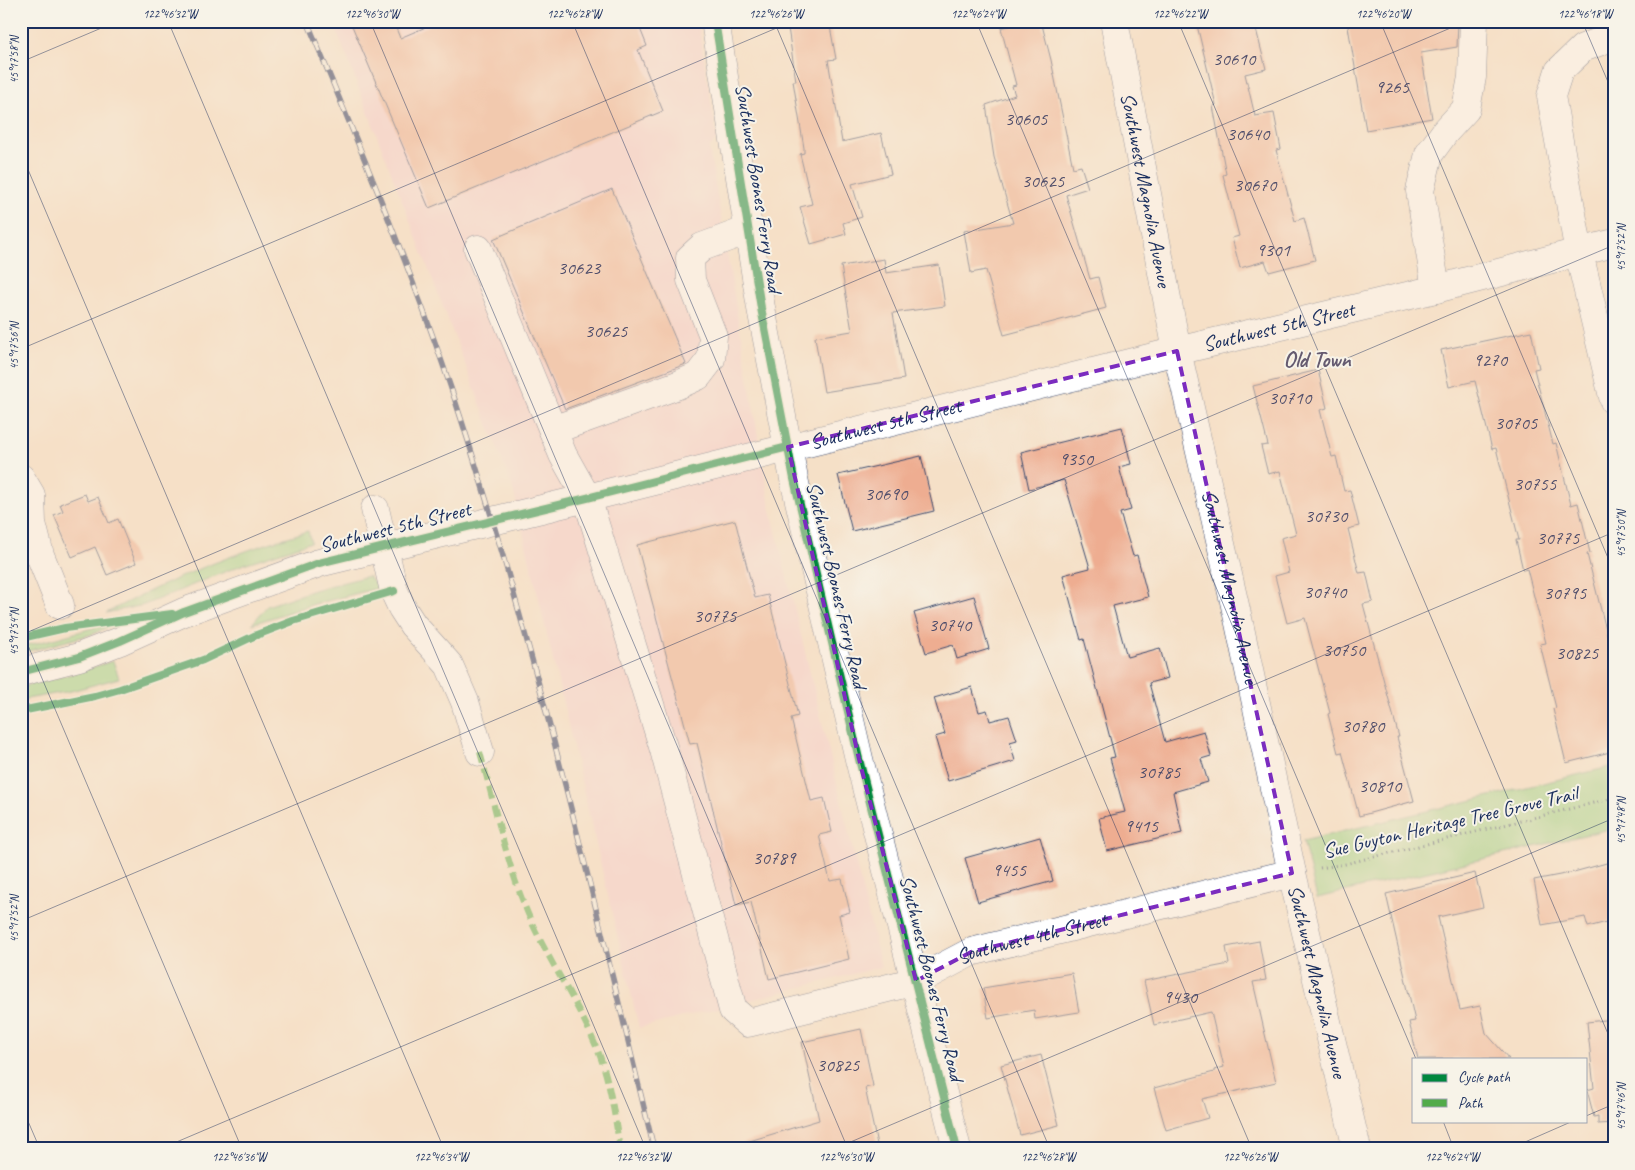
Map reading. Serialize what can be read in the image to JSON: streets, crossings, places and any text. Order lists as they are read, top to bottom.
{
  "streets": {
    "street": [
      "Southwest Boones Ferry Road",
      "Southwest Magnolia Avenue",
      "Southwest 5th Street",
      "Southwest 4th Street"
    ],
    "path": ["Sue Guyton Heritage Tree Grove Trail"]
  },
  "crossings": [
    ["Southwest Boones Ferry Road", "Southwest 5th Street"],
    ["Southwest Boones Ferry Road", "Southwest 4th Street"],
    ["Southwest Magnolia Avenue", "Southwest 5th Street"],
    ["Southwest Magnolia Avenue", "Sue Guyton Heritage Tree Grove Trail"],
    ["Southwest Magnolia Avenue", "Southwest 4th Street"],
    ["Southwest 5th Street", "Southwest 4th Street"],
    ["Sue Guyton Heritage Tree Grove Trail", "Southwest 4th Street"]
  ],
  "districts": ["Old Town"],
  "house_numbers": [
    "30610",
    "9265",
    "30605",
    "30640",
    "30625",
    "30670",
    "9301",
    "30623",
    "30625",
    "9270",
    "30710",
    "30705",
    "9350",
    "30755",
    "30690",
    "30730",
    "30775",
    "30740",
    "30795",
    "30775",
    "30740",
    "30750",
    "30825",
    "30780",
    "30785",
    "30810",
    "9415",
    "30789",
    "9455",
    "9430",
    "30825"
  ],
  "legend": ["Cycle path", "Path"],
  "coordinates": [
    "122°46'32\"W",
    "122°46'30\"W",
    "122°46'28\"W",
    "122°46'26\"W",
    "122°46'24\"W",
    "122°46'22\"W",
    "122°46'20\"W",
    "122°46'18\"W",
    "45°17'58\"N",
    "45°17'52\"N",
    "45°17'56\"N",
    "45°17'50\"N",
    "45°17'54\"N",
    "45°17'48\"N",
    "45°17'46\"N",
    "122°46'36\"W",
    "122°46'34\"W"
  ]
}
